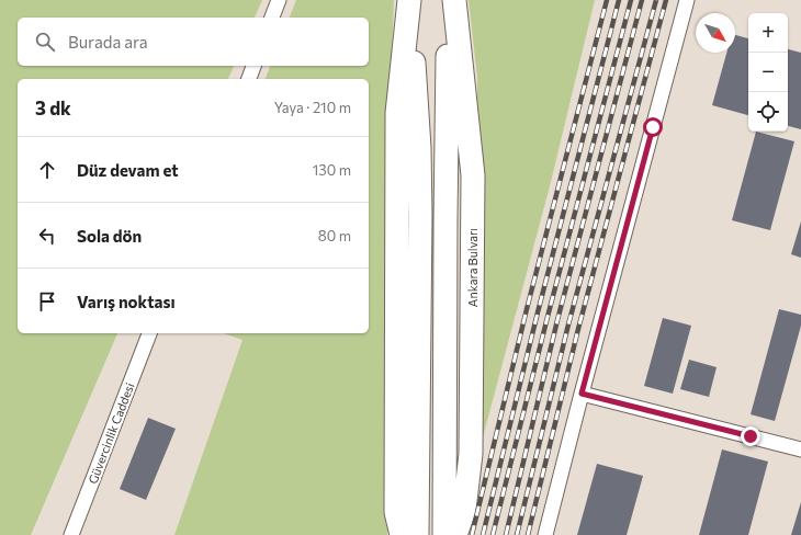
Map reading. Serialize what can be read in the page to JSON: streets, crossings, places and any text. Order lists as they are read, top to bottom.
{
  "streets": {
    "main road": ["Ankara Bulvarı"],
    "street": ["Güvercinlik Caddesi"]
  },
  "north": "bottom right",
  "page": {
    "map_buttons": ["+", "−"],
    "search": "Burada ara",
    "heading": ["3 dk", "Yaya · 210 m"],
    "list": [
      ["Düz devam et", "130 m"],
      ["Sola dön", "80 m"],
      "Varış noktası"
    ]
  }
}
